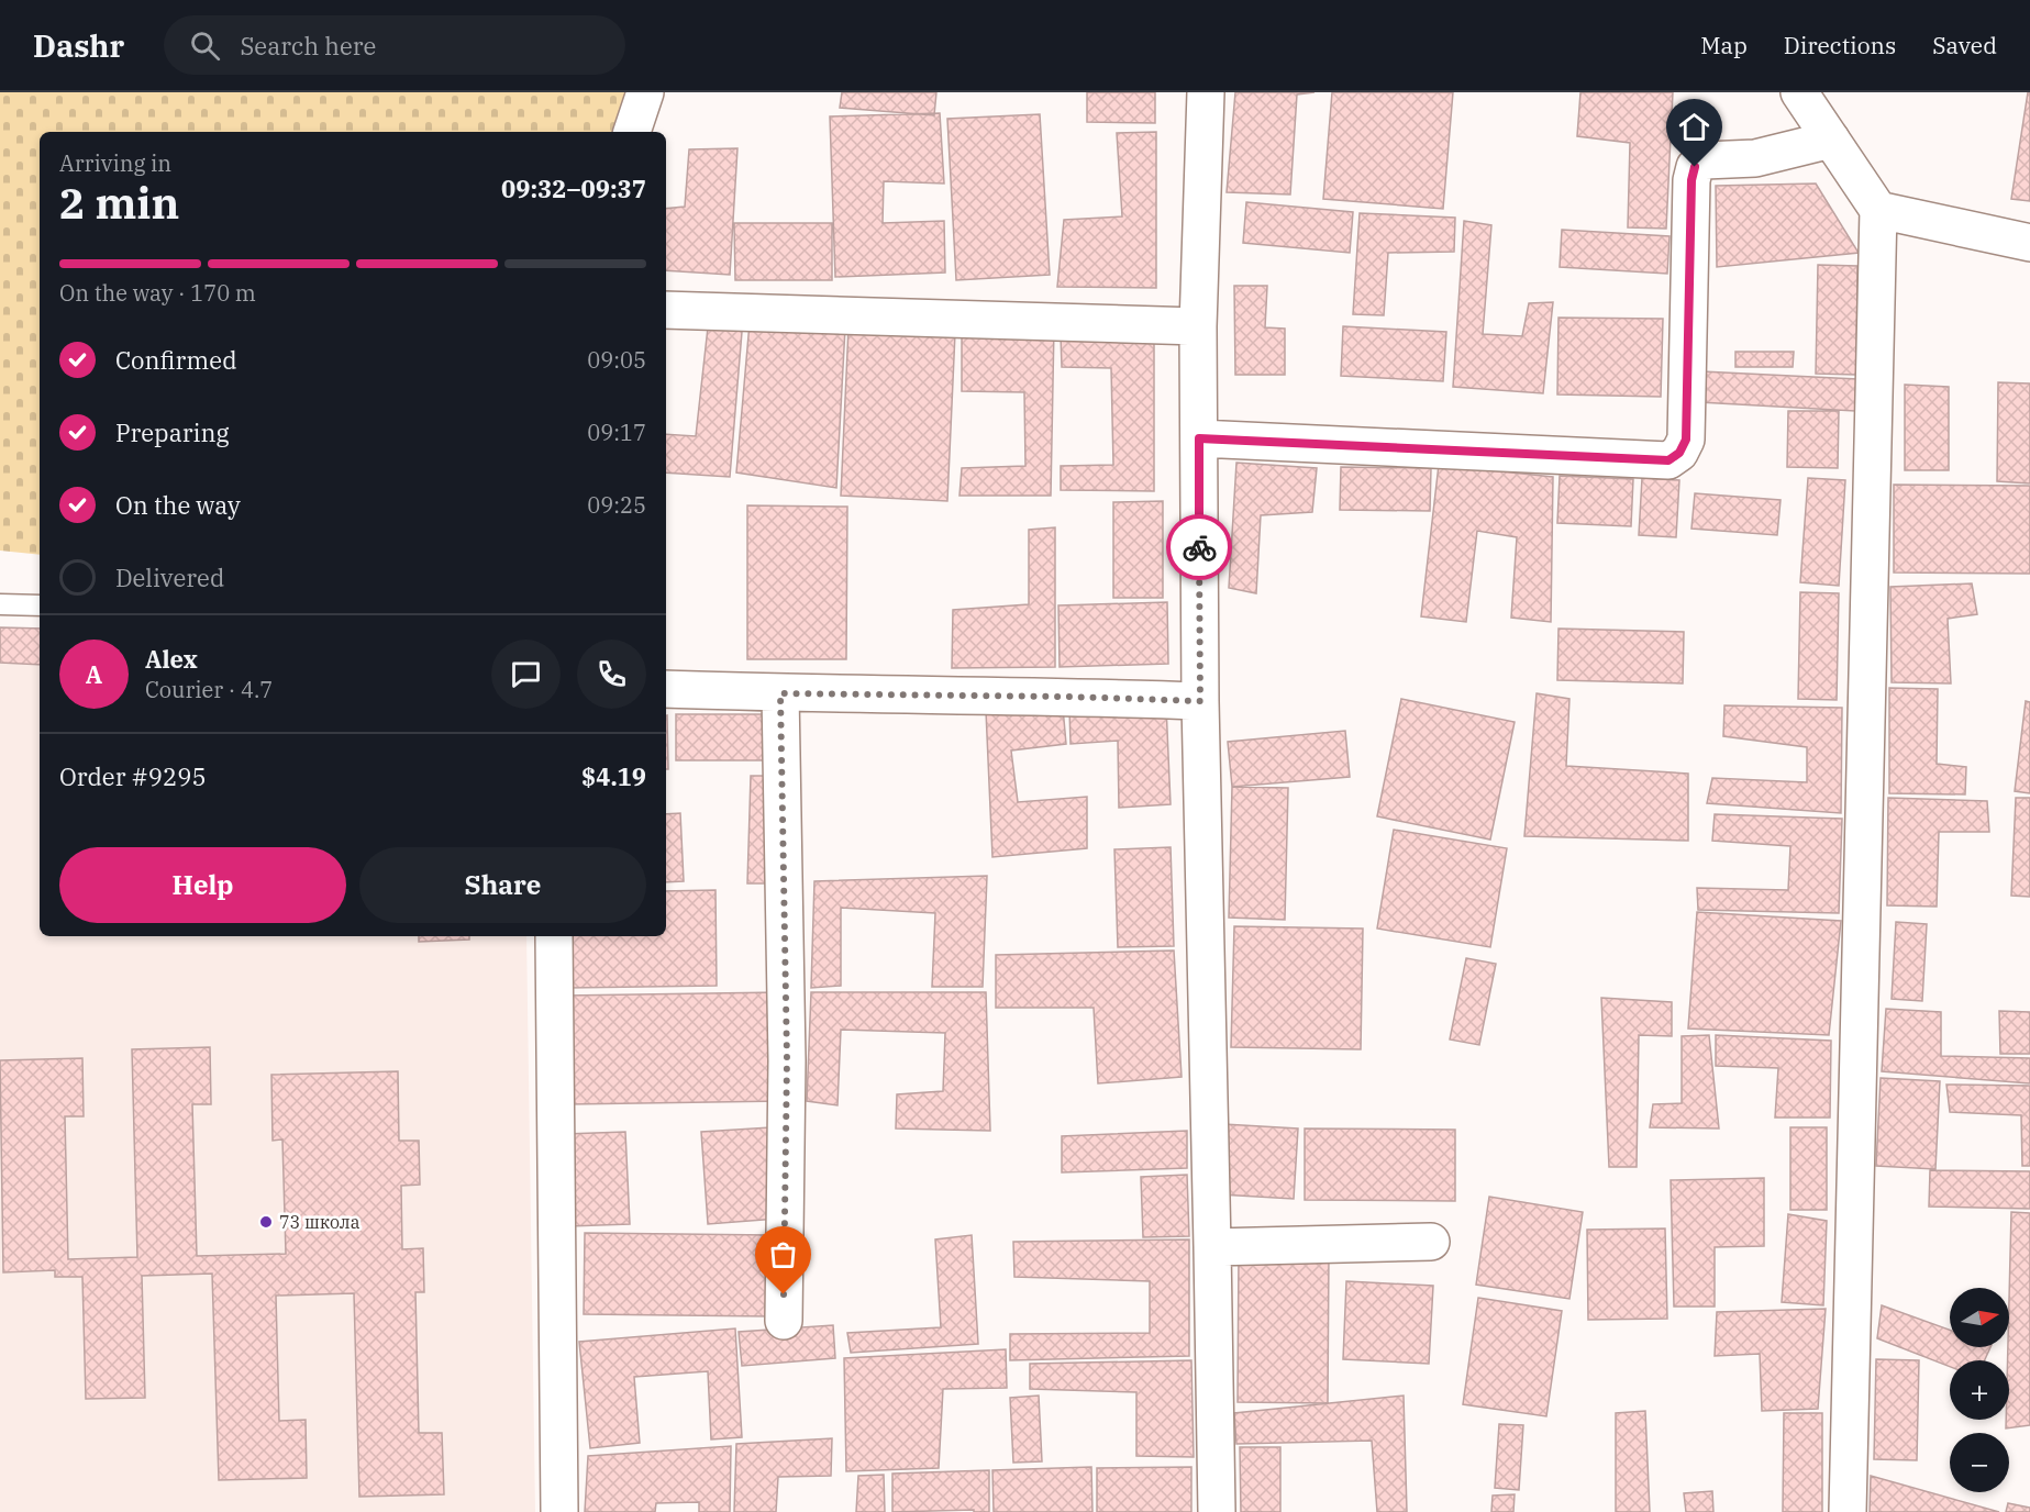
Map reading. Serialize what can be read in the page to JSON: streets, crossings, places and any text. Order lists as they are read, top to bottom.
{
  "places": ["73 школа"],
  "north": "right",
  "page": {
    "header": "Dashr",
    "search": "Search here",
    "nav": ["Map", "Directions", "Saved"],
    "heading": ["2 min", "Arriving in", "09:32–09:37"],
    "panel": [
      "Alex",
      "Courier · 4.7",
      "Order #9295",
      "$4.19"
    ],
    "bar": "On the way · 170 m",
    "list": [
      ["Confirmed", "09:05"],
      ["Preparing", "09:17"],
      ["On the way", "09:25"],
      "Delivered"
    ],
    "round": "A",
    "buttons": ["Help", "Share"],
    "map_buttons": ["+", "−"]
  }
}
